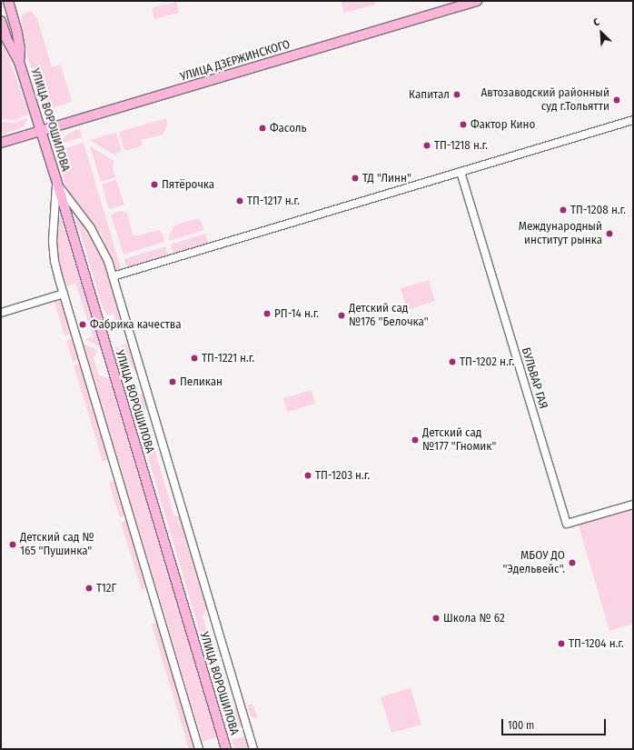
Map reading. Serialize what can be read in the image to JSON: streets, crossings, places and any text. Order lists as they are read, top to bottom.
{
  "streets": {
    "main road": ["УЛИЦА ДЗЕРЖИНСКОГО", "УЛИЦА ВОРОШИЛОВА"],
    "street": ["БУЛЬВАР ГАЯ"]
  },
  "crossings": [
    ["УЛИЦА ДЗЕРЖИНСКОГО", "УЛИЦА ВОРОШИЛОВА"]
  ],
  "places": [
    "Капитал",
    "Автозаводский районный суд г.Тольятти",
    "Фактор Кино",
    "Фасоль",
    "ТП-1218 н.г.",
    "ТД \"Линн\"",
    "Пятёрочка",
    "ТП-1217 н.г.",
    "ТП-1208 н.г.",
    "Международный институт рынка",
    "РП-14 н.г.",
    "Детский сад №176 \"Белочка\"",
    "Фабрика качества",
    "ТП-1221 н.г.",
    "ТП-1202 н.г.",
    "Пеликан",
    "Детский сад №177 \"Гномик\"",
    "ТП-1203 н.г.",
    "Детский сад № 165 \"Пушинка\"",
    "МБОУ ДО \"Эдельвейс\".",
    "T12Г",
    "Школа № 62",
    "ТП-1204 н.г."
  ],
  "scale_bar": "100 m",
  "north": "top left"
}
